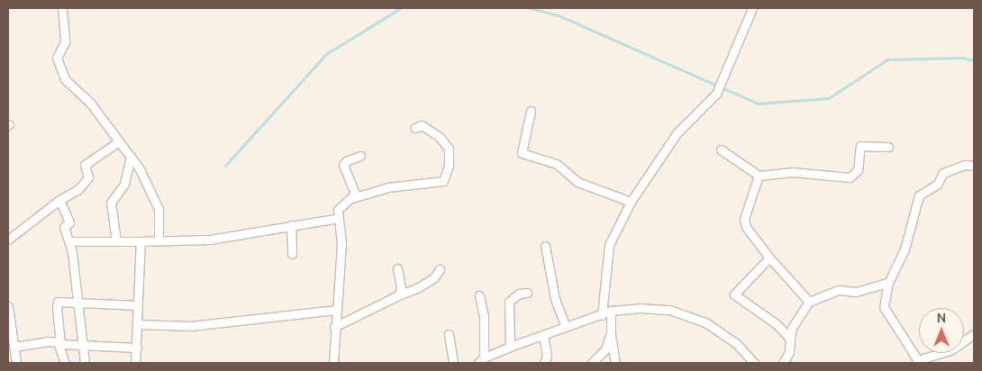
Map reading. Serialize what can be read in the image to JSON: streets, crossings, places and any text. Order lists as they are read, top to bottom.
{
  "north": "top"
}
